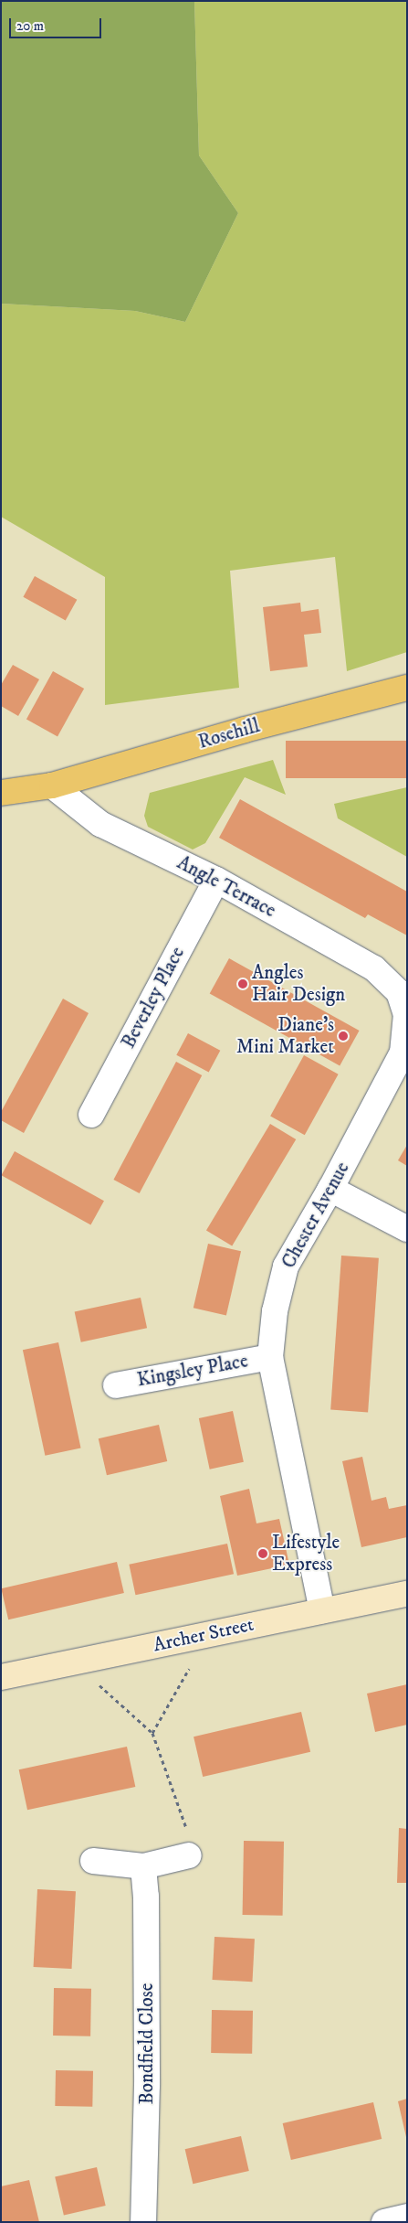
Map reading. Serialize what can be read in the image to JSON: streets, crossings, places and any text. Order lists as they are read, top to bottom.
{
  "streets": {
    "main road": ["Rosehill", "Archer Street"],
    "street": [
      "Angle Terrace",
      "Beverley Place",
      "Chester Avenue",
      "Kingsley Place",
      "Bondfield Close"
    ]
  },
  "crossings": [
    ["Rosehill", "Angle Terrace"],
    ["Angle Terrace", "Beverley Place"],
    ["Angle Terrace", "Chester Avenue"],
    ["Chester Avenue", "Kingsley Place"],
    ["Chester Avenue", "Archer Street"]
  ],
  "places": ["Angles Hair Design", "Diane's Mini Market", "Lifestyle Express"],
  "scale_bar": "20 m"
}
